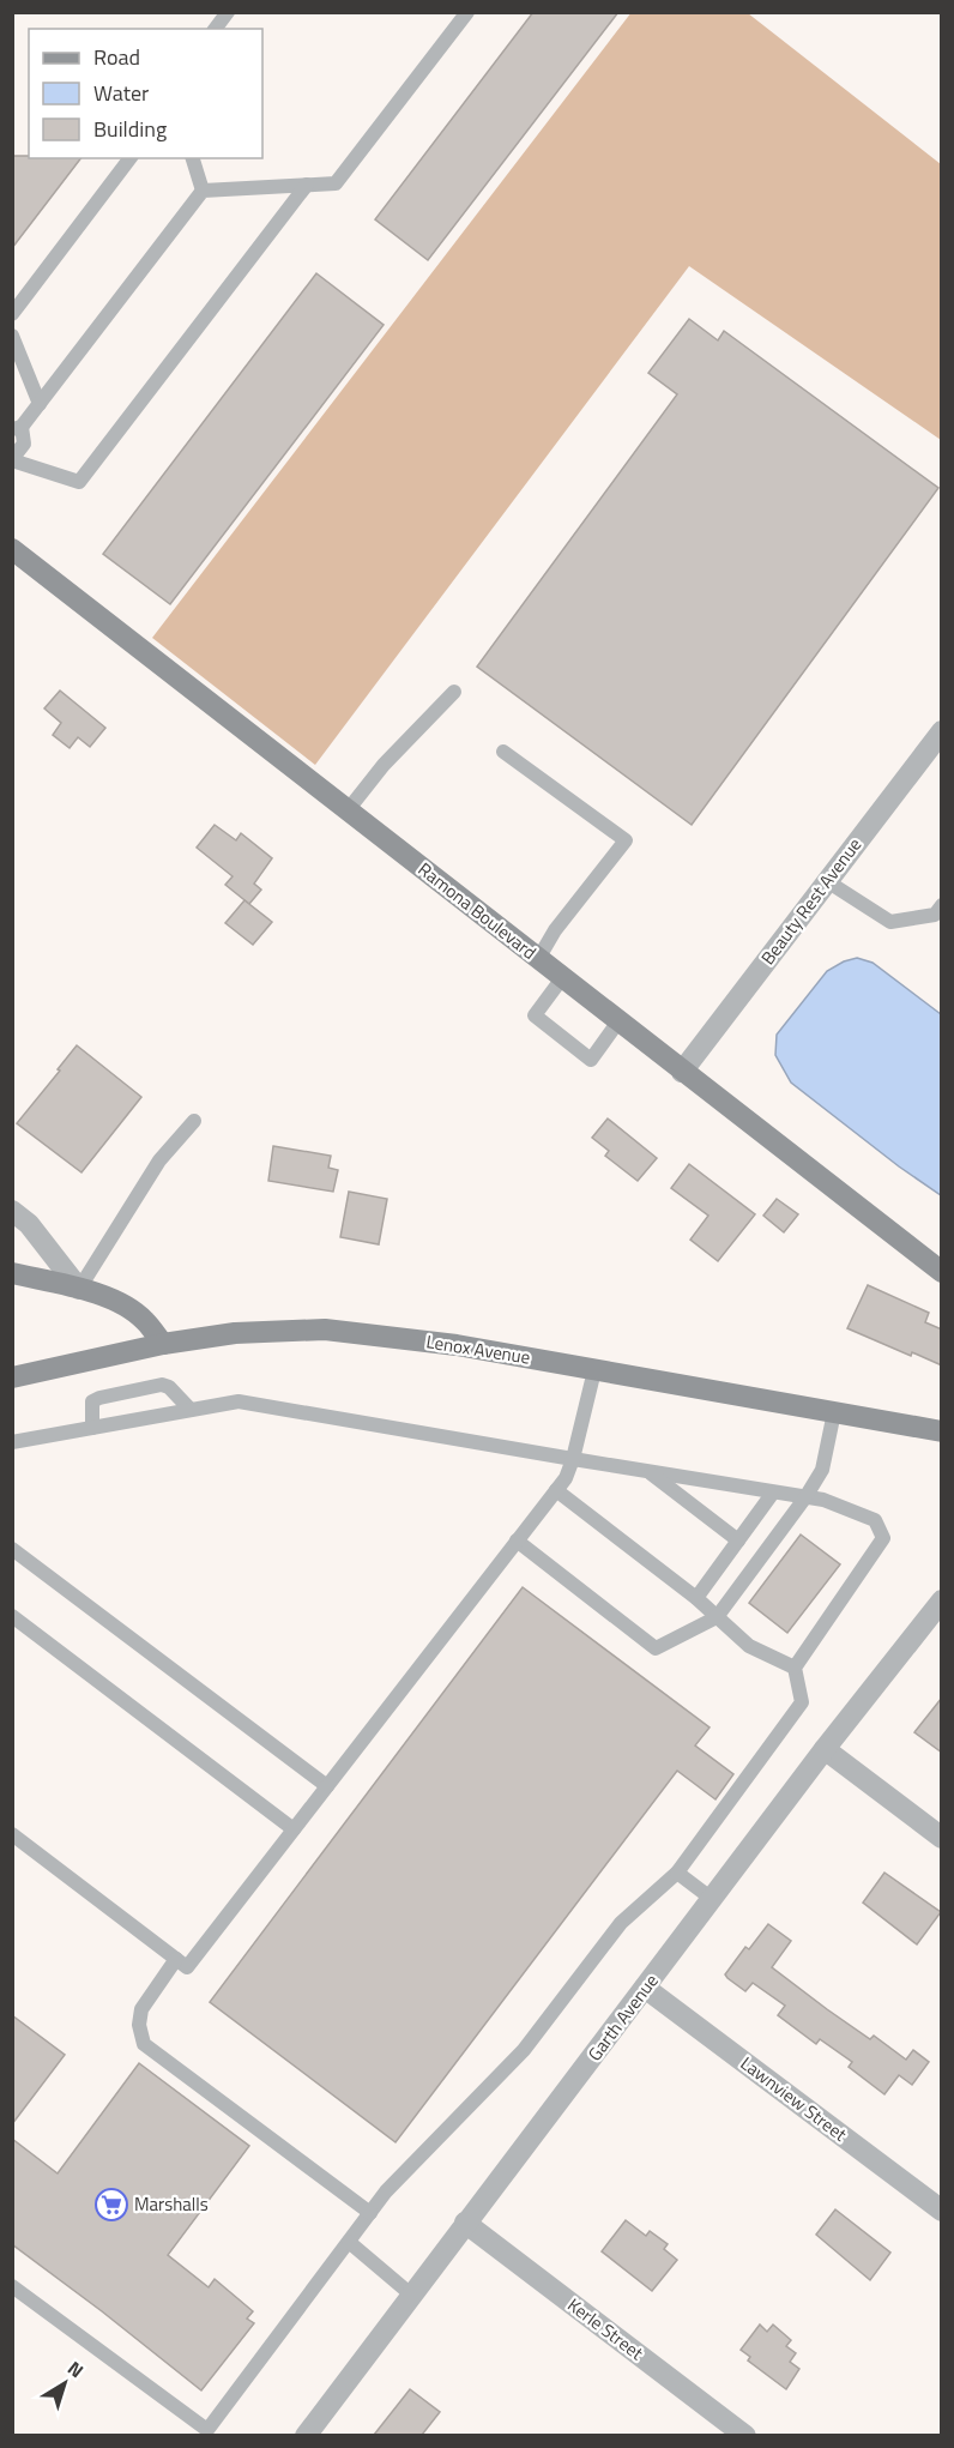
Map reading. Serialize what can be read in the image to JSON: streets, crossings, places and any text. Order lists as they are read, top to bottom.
{
  "streets": {
    "street": [
      "Beauty Rest Avenue",
      "Ramona Boulevard",
      "Lenox Avenue",
      "Garth Avenue",
      "Lawnview Street",
      "Kerle Street"
    ]
  },
  "crossings": [
    ["Beauty Rest Avenue", "Ramona Boulevard"],
    ["Garth Avenue", "Lawnview Street"],
    ["Garth Avenue", "Kerle Street"]
  ],
  "places": {
    "supermarket": ["Marshalls"]
  },
  "legend": ["Road", "Water", "Building"],
  "north": "top right"
}
